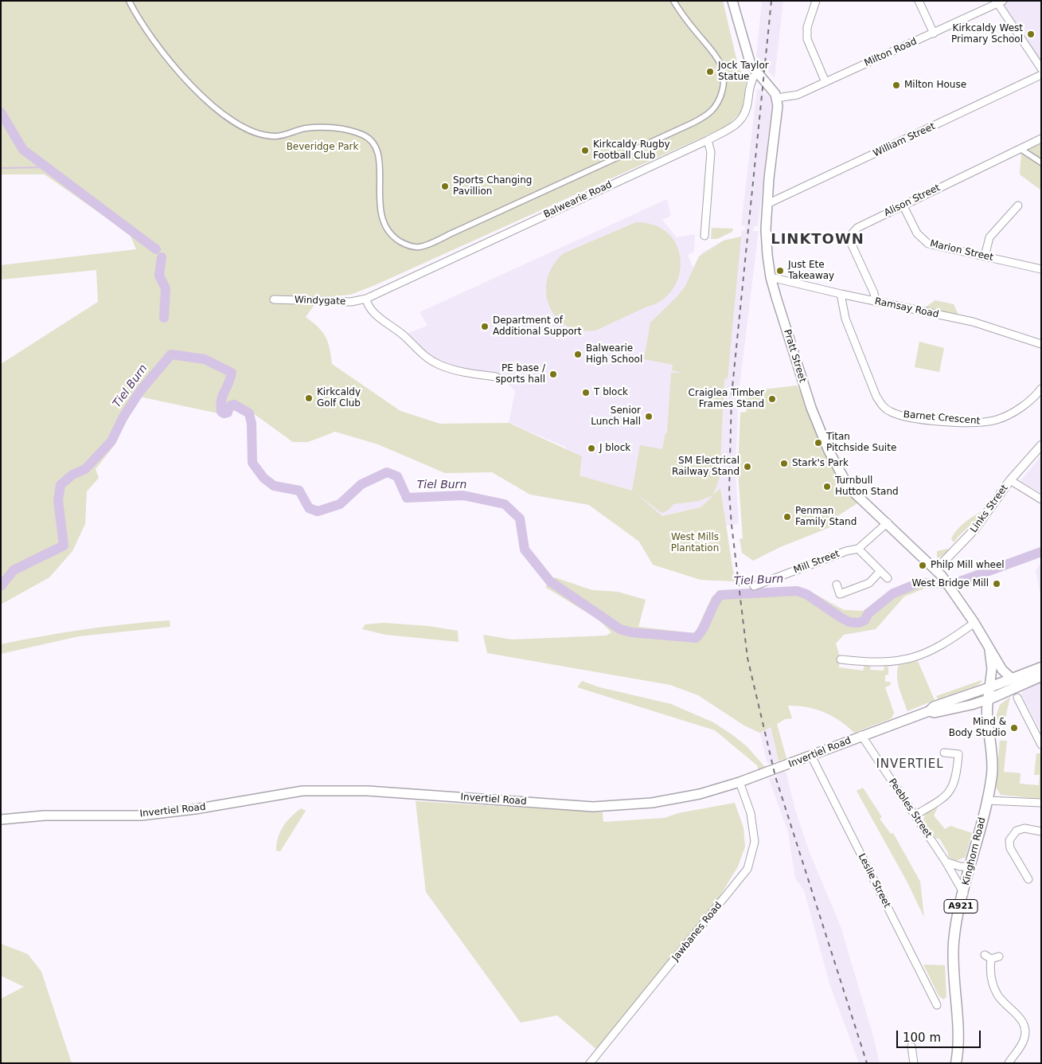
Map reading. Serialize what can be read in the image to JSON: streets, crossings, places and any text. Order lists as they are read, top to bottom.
{
  "streets": {
    "main road": [
      "Pratt Street",
      "Invertiel Road",
      "Kinghorn Road",
      "A921"
    ],
    "street": [
      "Milton Road",
      "William Street",
      "Balwearie Road",
      "Alison Street",
      "Marion Street",
      "Windygate",
      "Ramsay Road",
      "Barnet Crescent",
      "Links Street",
      "Mill Street",
      "Peebles Street",
      "Leslie Street",
      "Jawbanes Road"
    ]
  },
  "crossings": [
    ["Milton Road", "Pratt Street"],
    ["William Street", "Pratt Street"],
    ["Balwearie Road", "Windygate"],
    ["Alison Street", "Marion Street"],
    ["Alison Street", "Ramsay Road"],
    ["Ramsay Road", "Pratt Street"],
    ["Ramsay Road", "Barnet Crescent"],
    ["Pratt Street", "Links Street"],
    ["Pratt Street", "Mill Street"],
    ["Invertiel Road", "Peebles Street"],
    ["Invertiel Road", "Kinghorn Road"],
    ["Invertiel Road", "Leslie Street"],
    ["Invertiel Road", "Jawbanes Road"],
    ["Peebles Street", "Kinghorn Road"]
  ],
  "districts": ["LINKTOWN", "INVERTIEL"],
  "water": ["Tiel Burn"],
  "parks": ["Beveridge Park", "West Mills Plantation"],
  "places": [
    "Kirkcaldy West Primary School",
    "Jock Taylor Statue",
    "Milton House",
    "Kirkcaldy Rugby Football Club",
    "Sports Changing Pavillion",
    "Just Ete Takeaway",
    "Department of Additional Support",
    "Balwearie High School",
    "PE base / sports hall",
    "T block",
    "Kirkcaldy Golf Club",
    "Craiglea Timber Frames Stand",
    "Senior Lunch Hall",
    "Titan Pitchside Suite",
    "J block",
    "Stark's Park",
    "SM Electrical Railway Stand",
    "Turnbull Hutton Stand",
    "Penman Family Stand",
    "Philp Mill wheel",
    "West Bridge Mill",
    "Mind & Body Studio"
  ],
  "scale_bar": "100 m"
}
